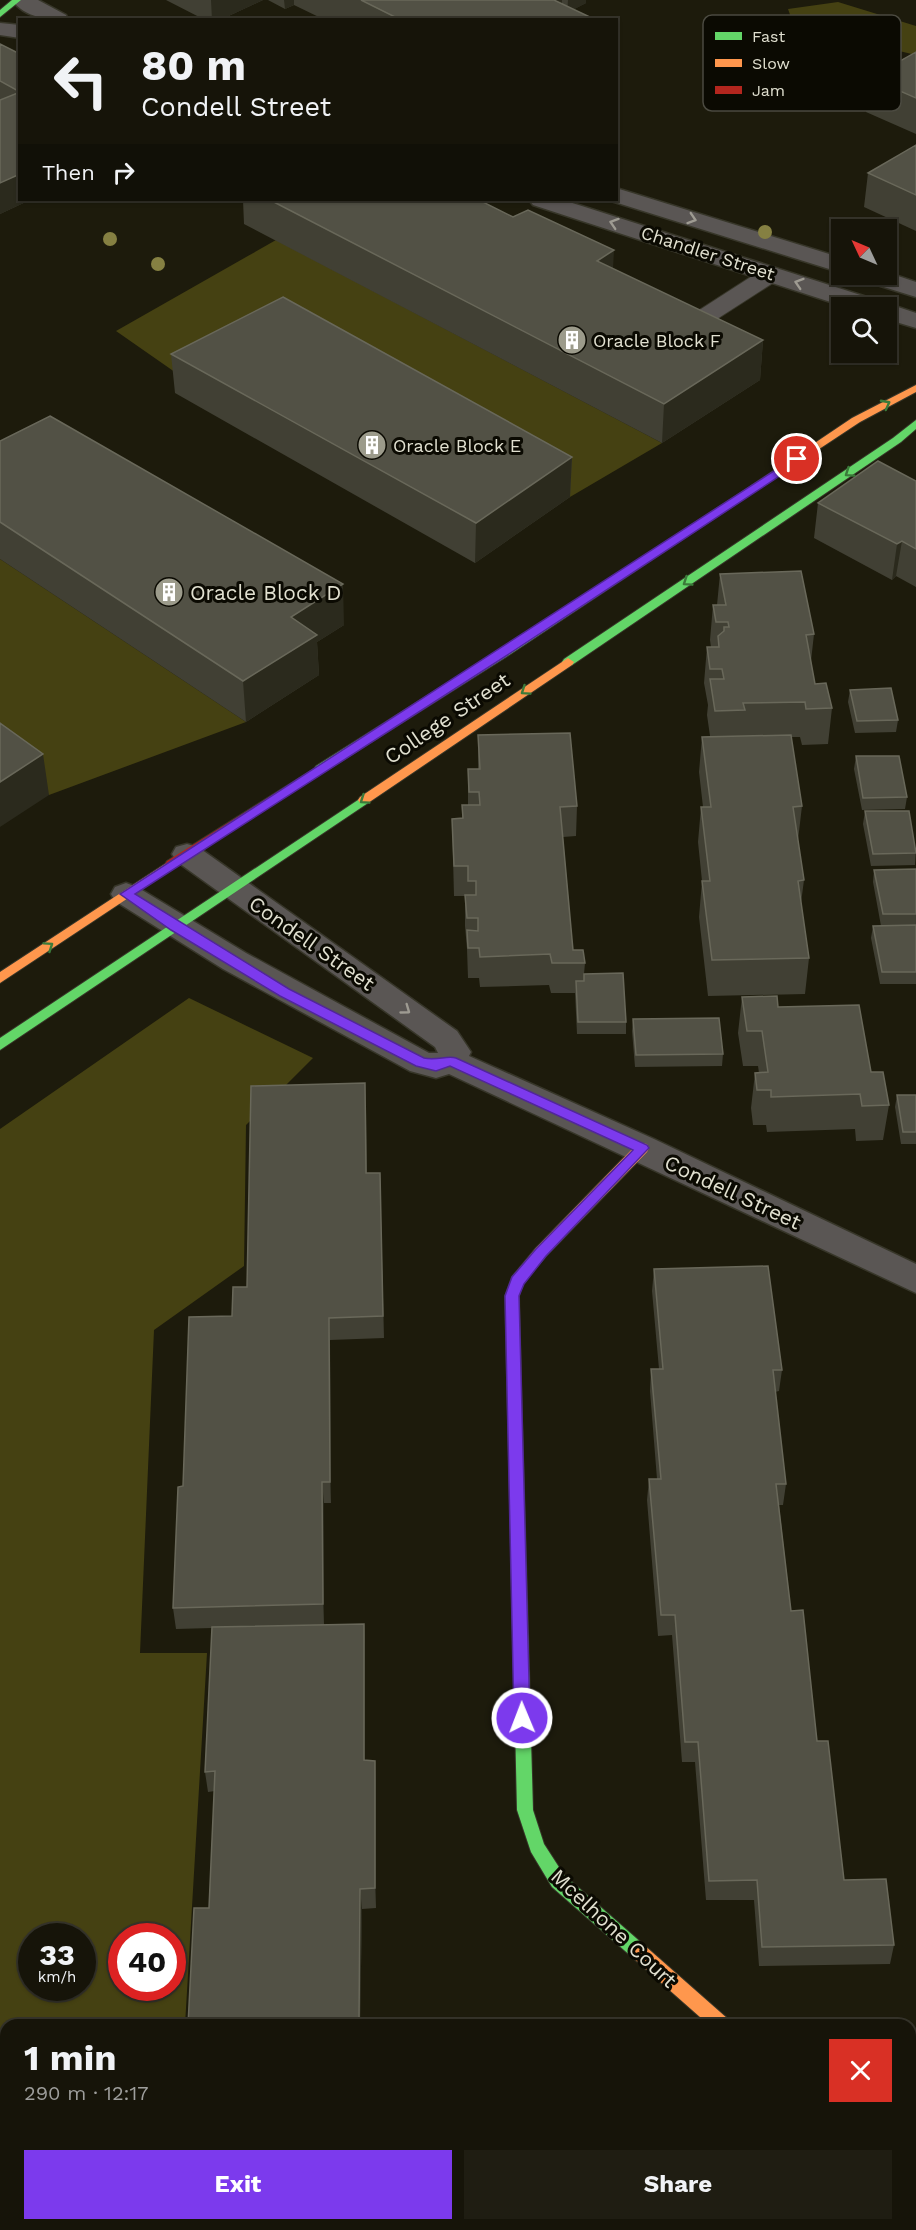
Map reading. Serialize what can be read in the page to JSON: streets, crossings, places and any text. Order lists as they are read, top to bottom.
{
  "streets": {
    "street": [
      "Chandler Street",
      "College Street",
      "Condell Street",
      "Mcelhone Court"
    ]
  },
  "crossings": [
    ["College Street", "Condell Street"],
    ["Condell Street", "Mcelhone Court"]
  ],
  "places": {
    "building": ["Oracle Block F", "Oracle Block E", "Oracle Block D"]
  },
  "legend": ["Fast", "Slow", "Jam"],
  "north": "top left",
  "page": {
    "turn": ["80 m", "Condell Street"],
    "then": "Then",
    "speed": "33 km/h",
    "limit": "40",
    "heading": ["1 min", "290 m · 12:17"],
    "buttons": ["Exit", "Share"]
  }
}
